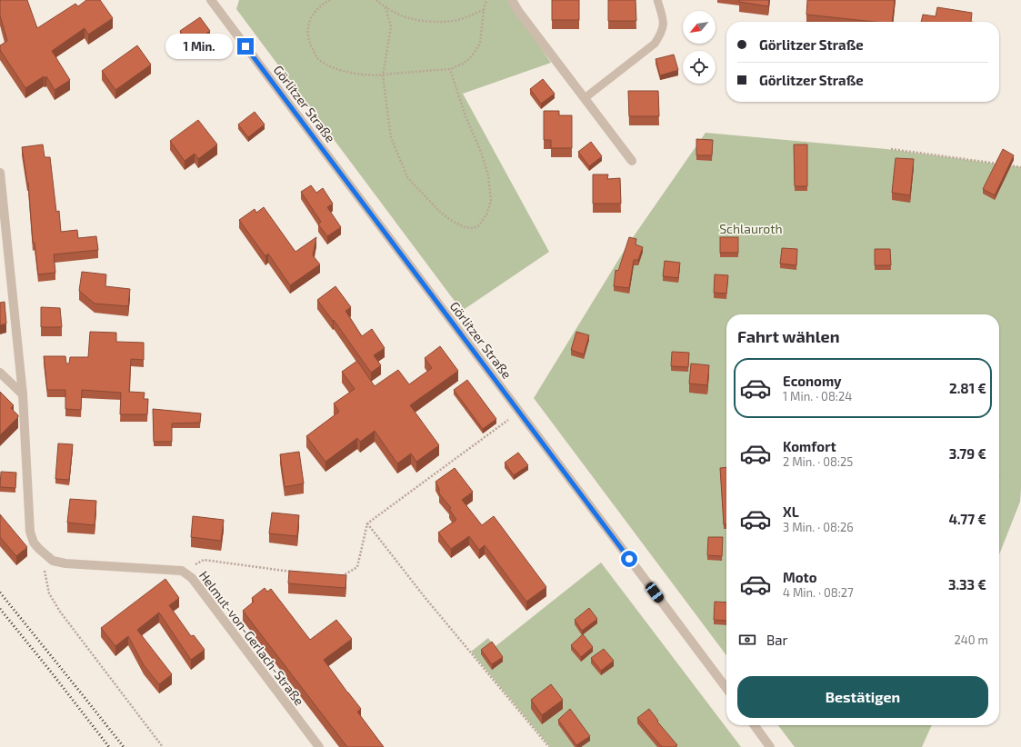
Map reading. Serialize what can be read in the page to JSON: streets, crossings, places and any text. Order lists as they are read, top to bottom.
{
  "streets": {
    "street": ["Görlitzer Straße", "Helmut-von-Gerlach-Straße"]
  },
  "parks": ["Schlauroth"],
  "north": "bottom left",
  "page": {
    "banner": ["Görlitzer Straße", "Görlitzer Straße"],
    "bubble": "1 Min.",
    "heading": "Fahrt wählen",
    "list": [
      {
        "name": "Economy",
        "note": "1 Min. · 08:24",
        "value": "2.81 €"
      },
      {
        "name": "Komfort",
        "note": "2 Min. · 08:25",
        "value": "3.79 €"
      },
      {
        "name": "XL",
        "note": "3 Min. · 08:26",
        "value": "4.77 €"
      },
      {
        "name": "Moto",
        "note": "4 Min. · 08:27",
        "value": "3.33 €"
      }
    ],
    "pay": ["Bar", "240 m"],
    "buttons": "Bestätigen"
  }
}
